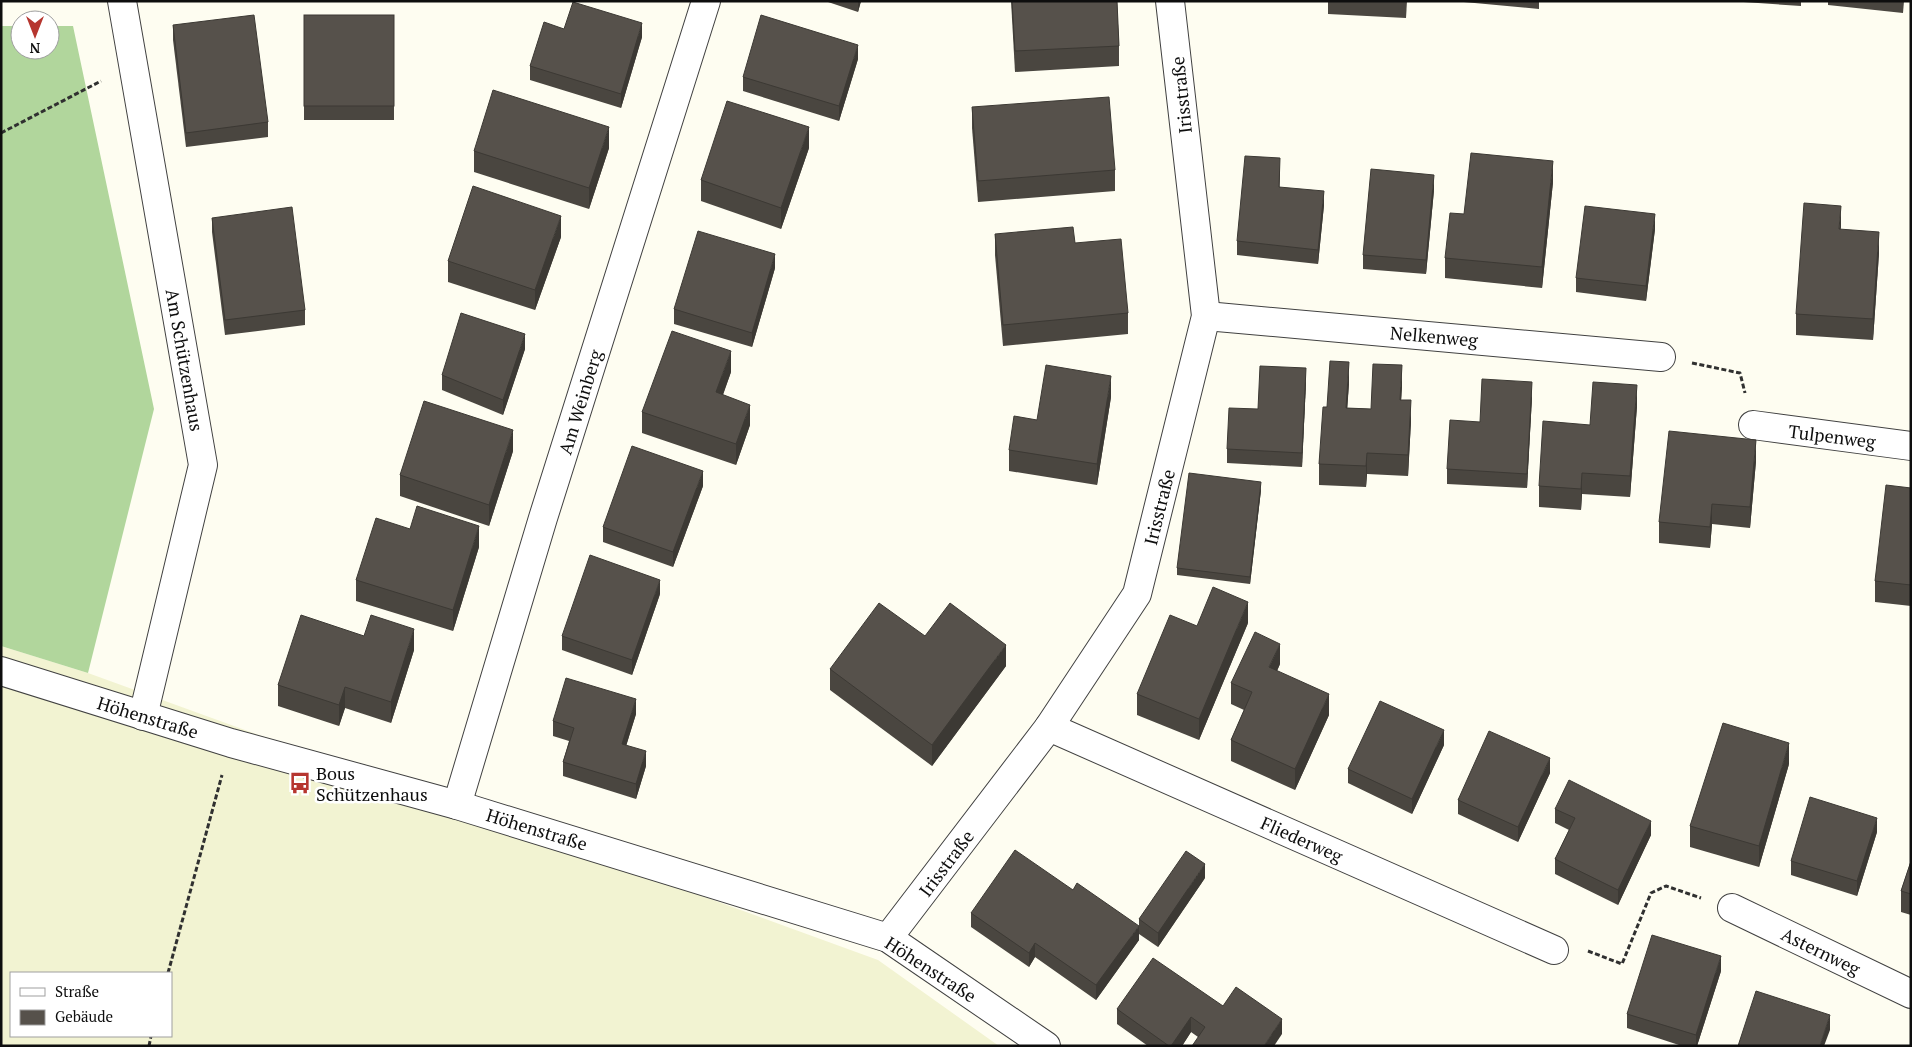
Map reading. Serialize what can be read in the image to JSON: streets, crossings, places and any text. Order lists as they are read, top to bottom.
{
  "streets": {
    "street": [
      "Irisstraße",
      "Nelkenweg",
      "Am Schützenhaus",
      "Am Weinberg",
      "Tulpenweg",
      "Höhenstraße",
      "Fliederweg",
      "Asternweg"
    ]
  },
  "crossings": [
    ["Irisstraße", "Nelkenweg"],
    ["Irisstraße", "Höhenstraße"],
    ["Irisstraße", "Fliederweg"],
    ["Am Schützenhaus", "Höhenstraße"],
    ["Am Weinberg", "Höhenstraße"]
  ],
  "places": {
    "bus stop": ["Bous Schützenhaus"]
  },
  "legend": ["Straße", "Gebäude"],
  "north": "bottom"
}
